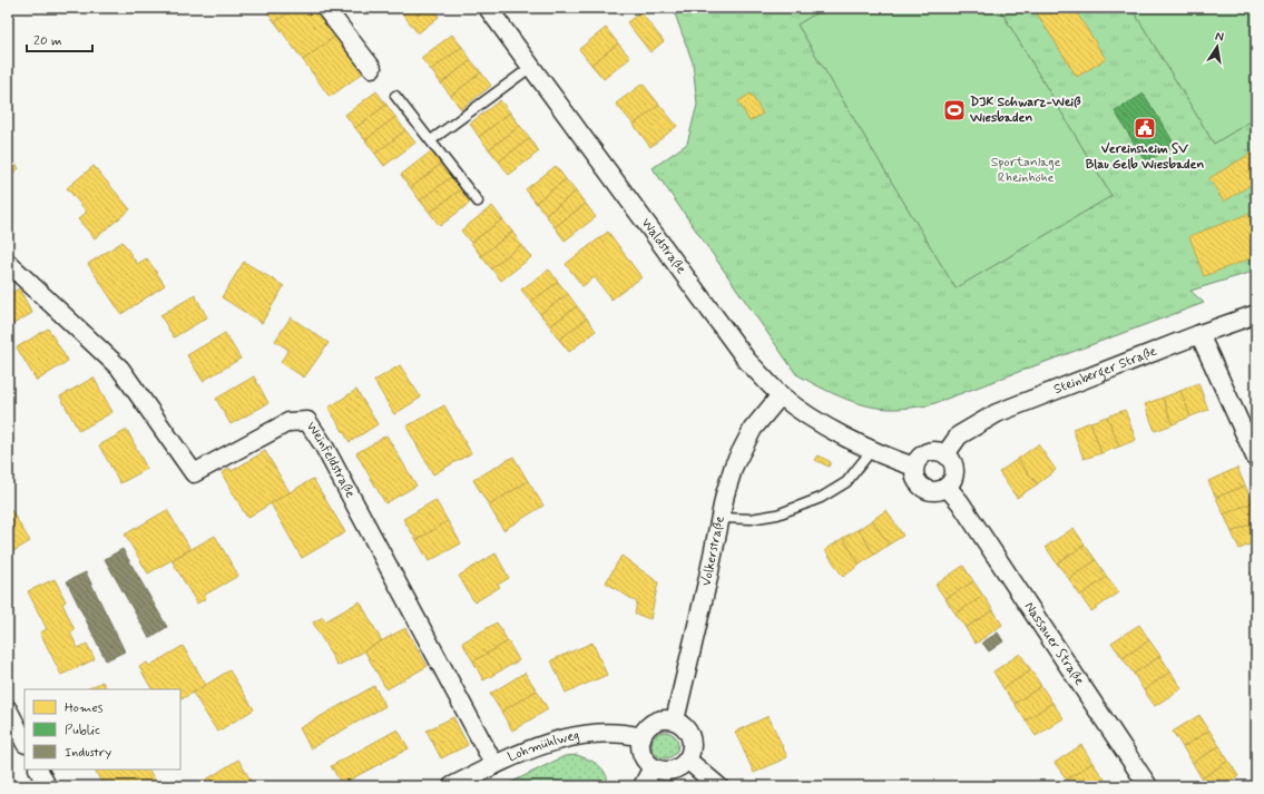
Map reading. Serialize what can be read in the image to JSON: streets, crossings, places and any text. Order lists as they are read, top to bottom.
{
  "streets": {
    "street": [
      "Waldstraße",
      "Steinberger Straße",
      "Weinfeldstraße",
      "Volkerstraße",
      "Nassauer Straße",
      "Lohmühlweg"
    ]
  },
  "crossings": [
    ["Waldstraße", "Volkerstraße"],
    ["Steinberger Straße", "Nassauer Straße"],
    ["Weinfeldstraße", "Lohmühlweg"],
    ["Volkerstraße", "Lohmühlweg"]
  ],
  "parks": ["Sportanlage Rheinhöhe"],
  "places": {
    "sports": ["DJK Schwarz-Weiß Wiesbaden"],
    "public building": ["Vereinsheim SV Blau Gelb Wiesbaden"]
  },
  "legend": ["Homes", "Public", "Industry"],
  "scale_bar": "20 m",
  "north": "top"
}
